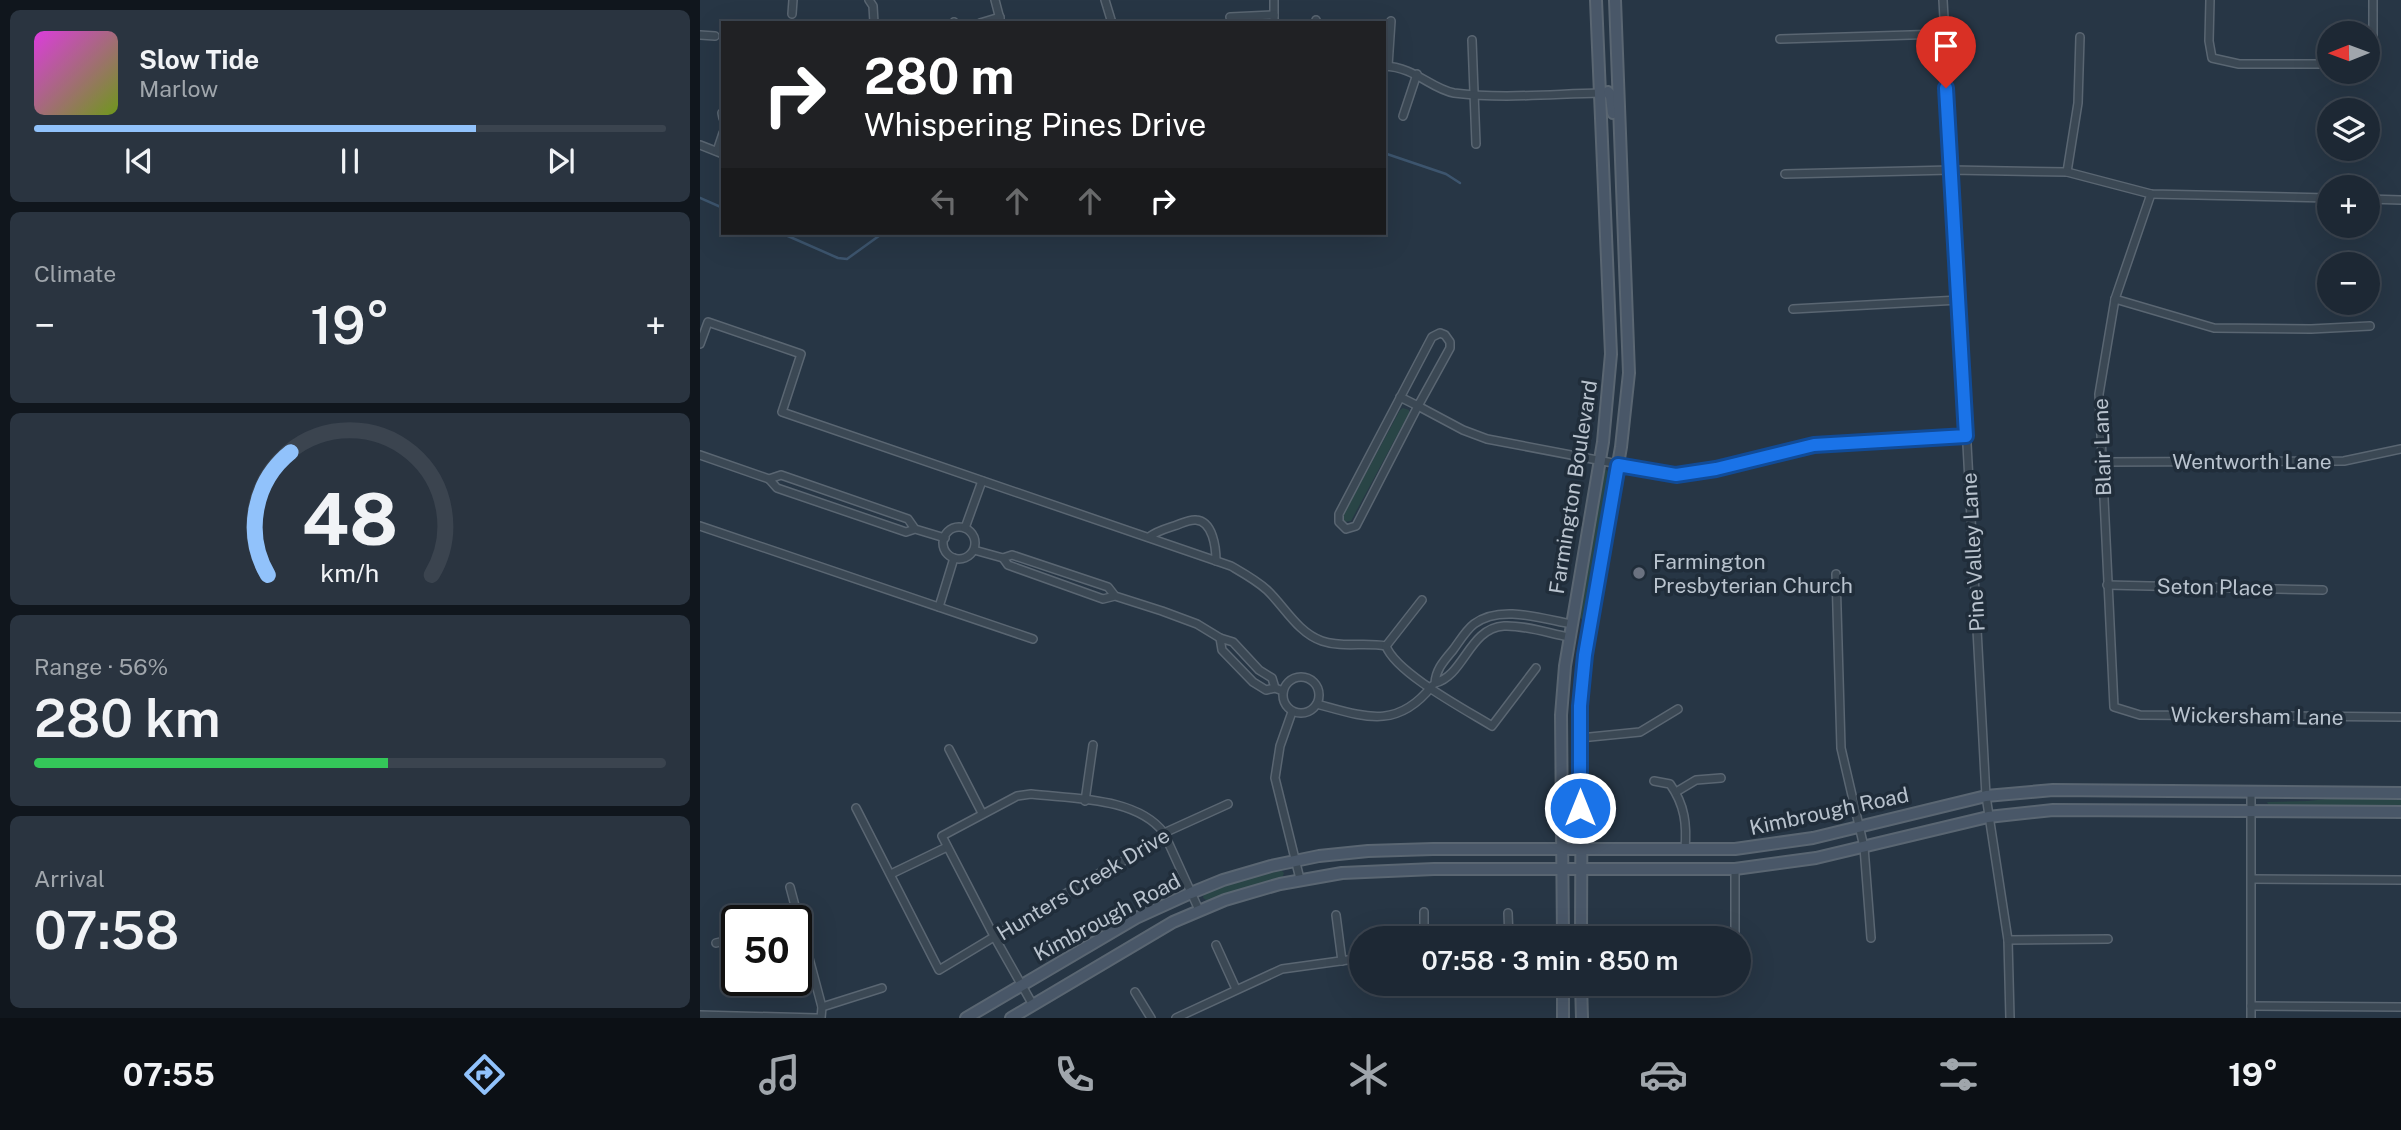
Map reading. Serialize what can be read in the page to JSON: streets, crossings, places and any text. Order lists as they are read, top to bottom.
{
  "streets": {
    "street": [
      "Blair Lane",
      "Wentworth Lane",
      "Farmington Boulevard",
      "Pine Valley Lane",
      "Seton Place",
      "Wickersham Lane",
      "Kimbrough Road",
      "Hunters Creek Drive"
    ]
  },
  "crossings": [
    ["Blair Lane", "Wentworth Lane"],
    ["Blair Lane", "Seton Place"],
    ["Blair Lane", "Wickersham Lane"],
    ["Farmington Boulevard", "Kimbrough Road"],
    ["Pine Valley Lane", "Kimbrough Road"]
  ],
  "places": ["Farmington Presbyterian Church"],
  "north": "left",
  "page": {
    "map_buttons": ["+", "−"],
    "turn": ["280 m", "Whispering Pines Drive"],
    "song": ["Slow Tide", "Marlow"],
    "tile": [
      "Climate",
      ["Range · 56%", "280 km"],
      ["Arrival", "07:58"]
    ],
    "heat": ["−", "19°", "+"],
    "limit": "50",
    "trip": "07:58 · 3 min · 850 m",
    "tabs": ["07:55", "19°"],
    "gauge": ["48", "km/h"]
  }
}
